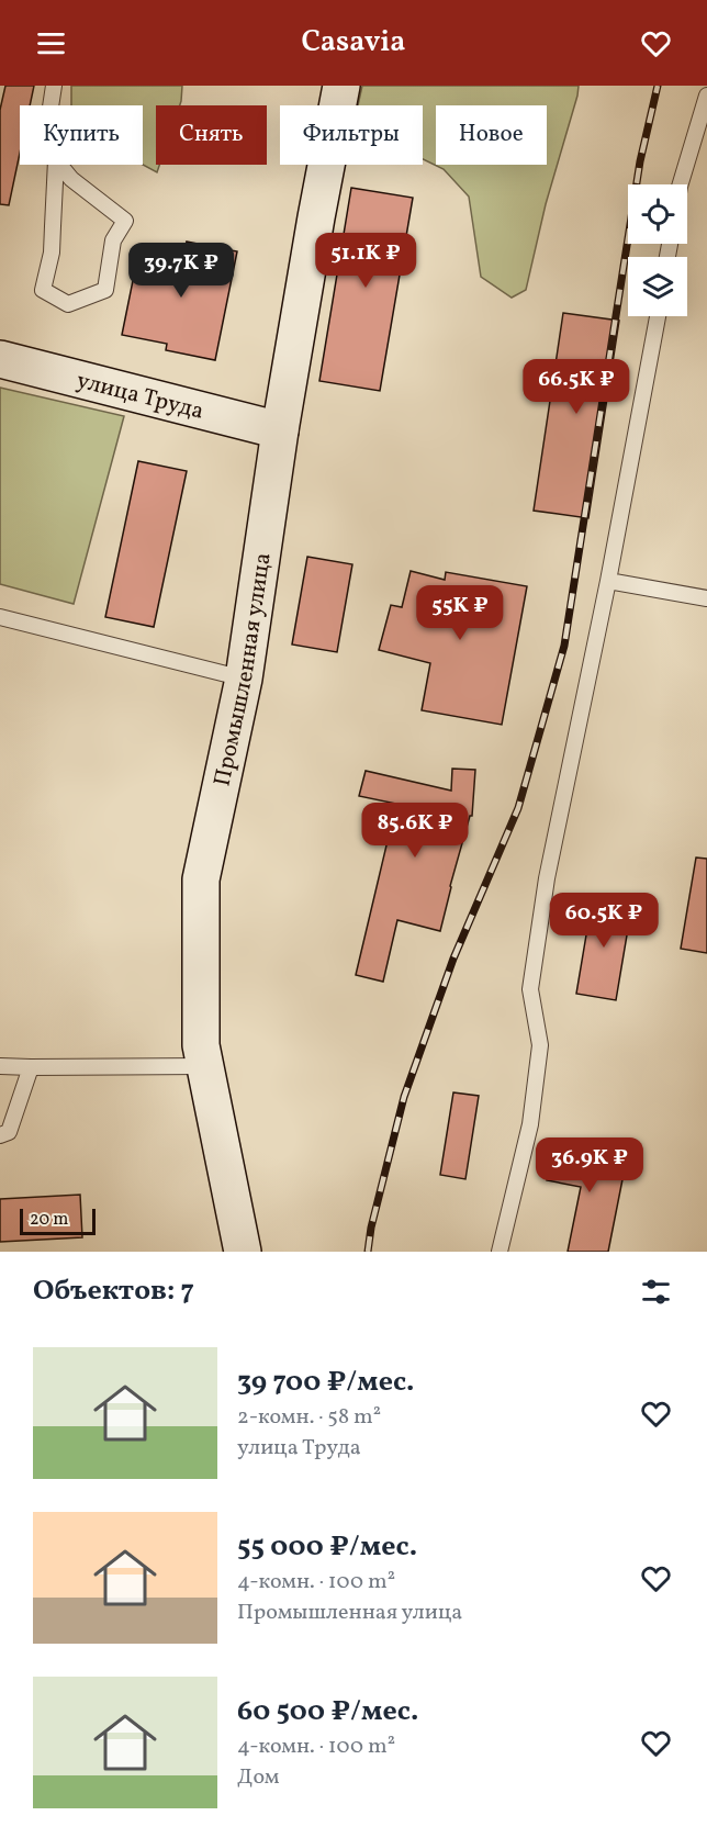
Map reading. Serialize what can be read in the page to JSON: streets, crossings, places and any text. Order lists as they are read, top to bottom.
{
  "streets": {
    "main road": ["улица Труда", "Промышленная улица"]
  },
  "crossings": [
    ["улица Труда", "Промышленная улица"]
  ],
  "scale_bar": "20 m",
  "page": {
    "header": "Casavia",
    "chip": [
      "Купить",
      "Снять",
      "Фильтры",
      "Новое"
    ],
    "price": [
      "51.1K ₽",
      "39.7K ₽",
      "66.5K ₽",
      "55K ₽",
      "85.6K ₽",
      "60.5K ₽",
      "36.9K ₽"
    ],
    "scale": "20 m",
    "heading": "Объектов: 7",
    "list": [
      {
        "name": "39 700 ₽/мес.",
        "note": "2-комн. · 58 m² · улица Труда"
      },
      {
        "name": "55 000 ₽/мес.",
        "note": "4-комн. · 100 m² · Промышленная улица"
      },
      {
        "name": "60 500 ₽/мес.",
        "note": "4-комн. · 100 m² · Дом"
      }
    ]
  }
}
